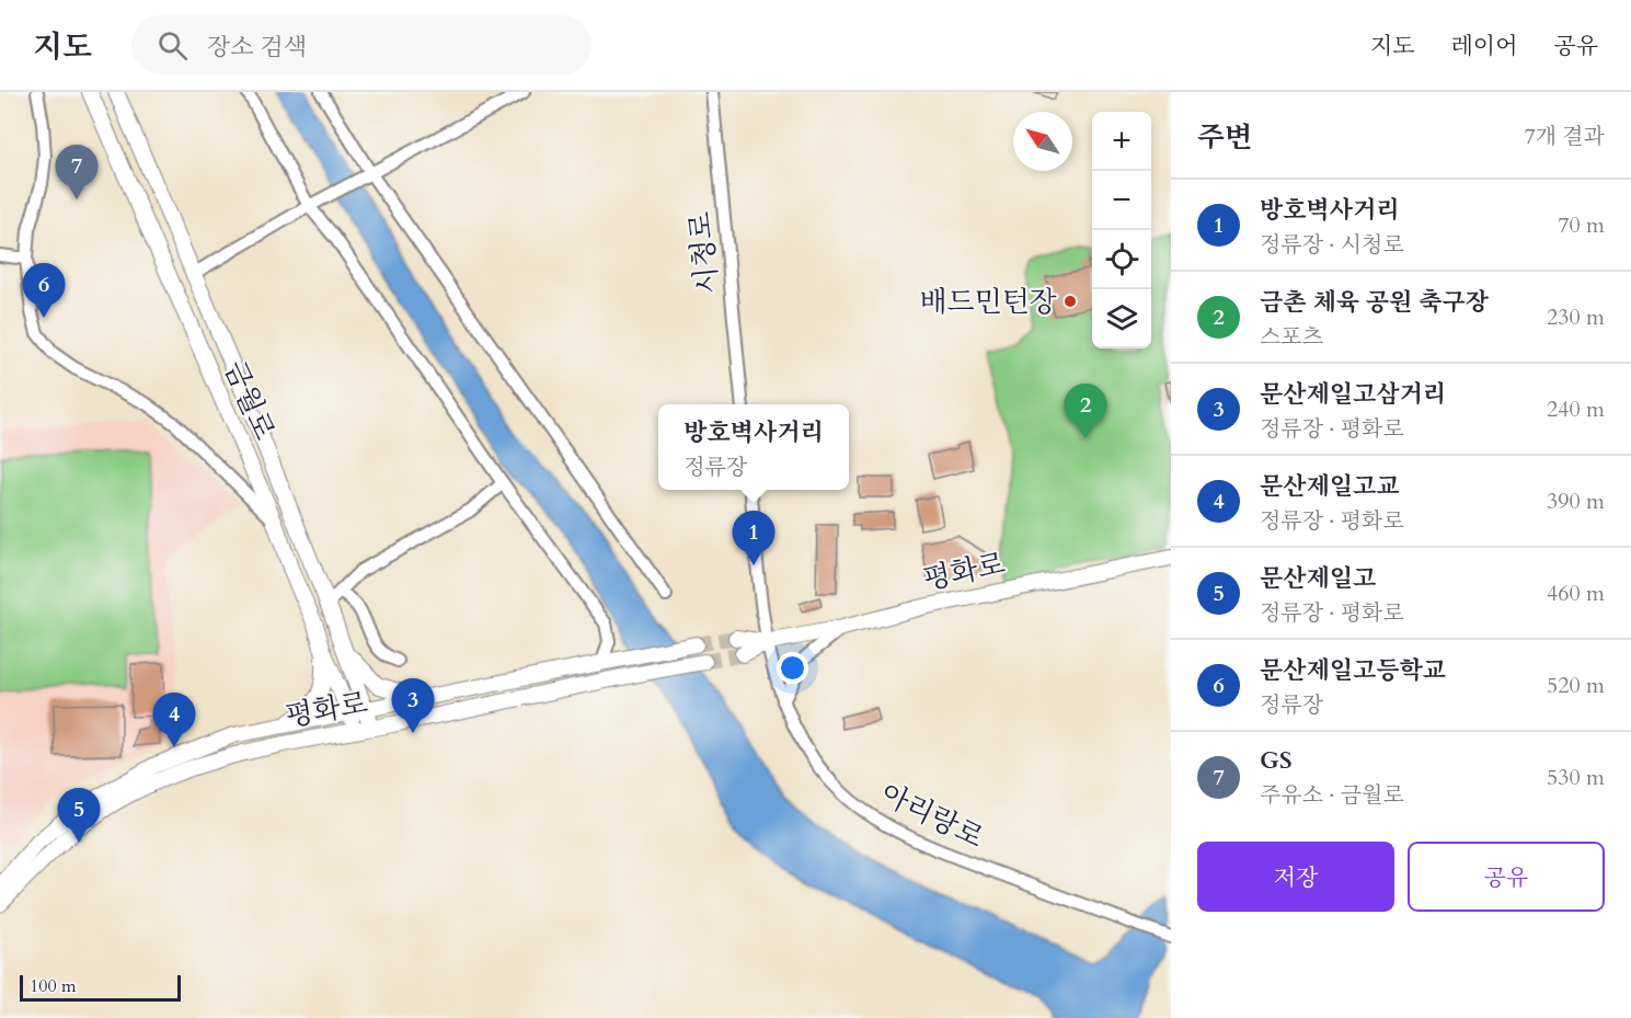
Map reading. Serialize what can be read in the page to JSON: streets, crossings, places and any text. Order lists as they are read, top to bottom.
{
  "streets": {
    "main road": ["금월로", "평화로"],
    "street": ["시청로", "아리랑로"]
  },
  "crossings": [
    ["금월로", "평화로"],
    ["평화로", "아리랑로"]
  ],
  "places": ["배드민턴장"],
  "scale_bar": "100 m",
  "north": "top left",
  "page": {
    "header": "지도",
    "search": "장소 검색",
    "nav": ["지도", "레이어", "공유"],
    "heading": ["주변", "7개 결과"],
    "map_buttons": ["+", "−"],
    "pins": [
      "7",
      "6",
      "2",
      "1",
      "3",
      "4",
      "5"
    ],
    "list": [
      {
        "mark": "1",
        "name": "방호벽사거리",
        "note": "정류장 · 시청로",
        "value": "70 m"
      },
      {
        "mark": "2",
        "name": "금촌 체육 공원 축구장",
        "note": "스포츠",
        "value": "230 m"
      },
      {
        "mark": "3",
        "name": "문산제일고삼거리",
        "note": "정류장 · 평화로",
        "value": "240 m"
      },
      {
        "mark": "4",
        "name": "문산제일고교",
        "note": "정류장 · 평화로",
        "value": "390 m"
      },
      {
        "mark": "5",
        "name": "문산제일고",
        "note": "정류장 · 평화로",
        "value": "460 m"
      },
      {
        "mark": "6",
        "name": "문산제일고등학교",
        "note": "정류장",
        "value": "520 m"
      },
      {
        "mark": "7",
        "name": "GS",
        "note": "주유소 · 금월로",
        "value": "530 m"
      }
    ],
    "popup": ["방호벽사거리", "정류장"],
    "buttons": ["저장", "공유"],
    "scale": "100 m"
  }
}
